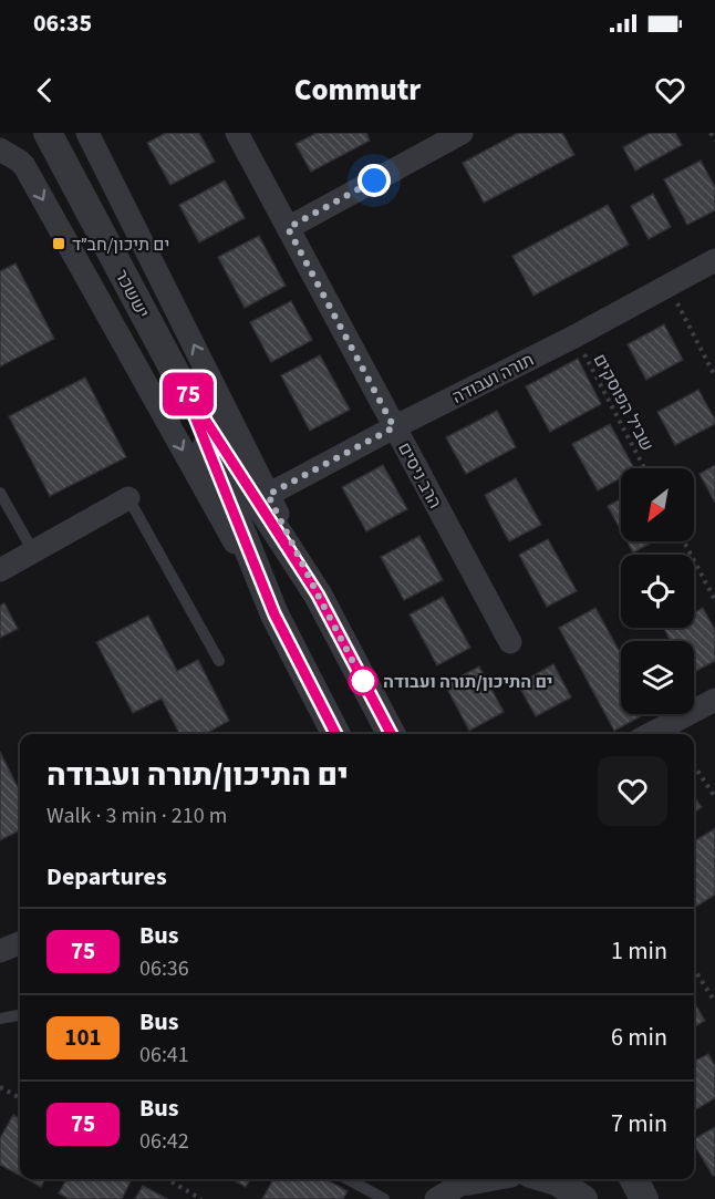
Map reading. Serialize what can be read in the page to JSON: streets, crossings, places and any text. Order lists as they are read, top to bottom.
{
  "streets": {
    "street": ["יששכר", "תורה ועבודה", "הרב ניסים"],
    "path": ["שביל הפוסקים"]
  },
  "crossings": [
    ["תורה ועבודה", "שביל הפוסקים"],
    ["תורה ועבודה", "הרב ניסים"]
  ],
  "places": {
    "transit": ["ים תיכון/חב״ד"],
    "other": ["ים התיכון/תורה ועבודה"]
  },
  "lines": ["bus line 75"],
  "north": "bottom left",
  "page": {
    "status": "06:35",
    "header": "Commutr",
    "on_map": "75",
    "heading": [
      ["ים התיכון/תורה ועבודה", "Walk · 3 min · 210 m"],
      "Departures"
    ],
    "list": [
      {
        "mark": "75",
        "name": "Bus",
        "note": "06:36",
        "value": "1 min"
      },
      {
        "mark": "101",
        "name": "Bus",
        "note": "06:41",
        "value": "6 min"
      },
      {
        "mark": "75",
        "name": "Bus",
        "note": "06:42",
        "value": "7 min"
      }
    ]
  }
}
